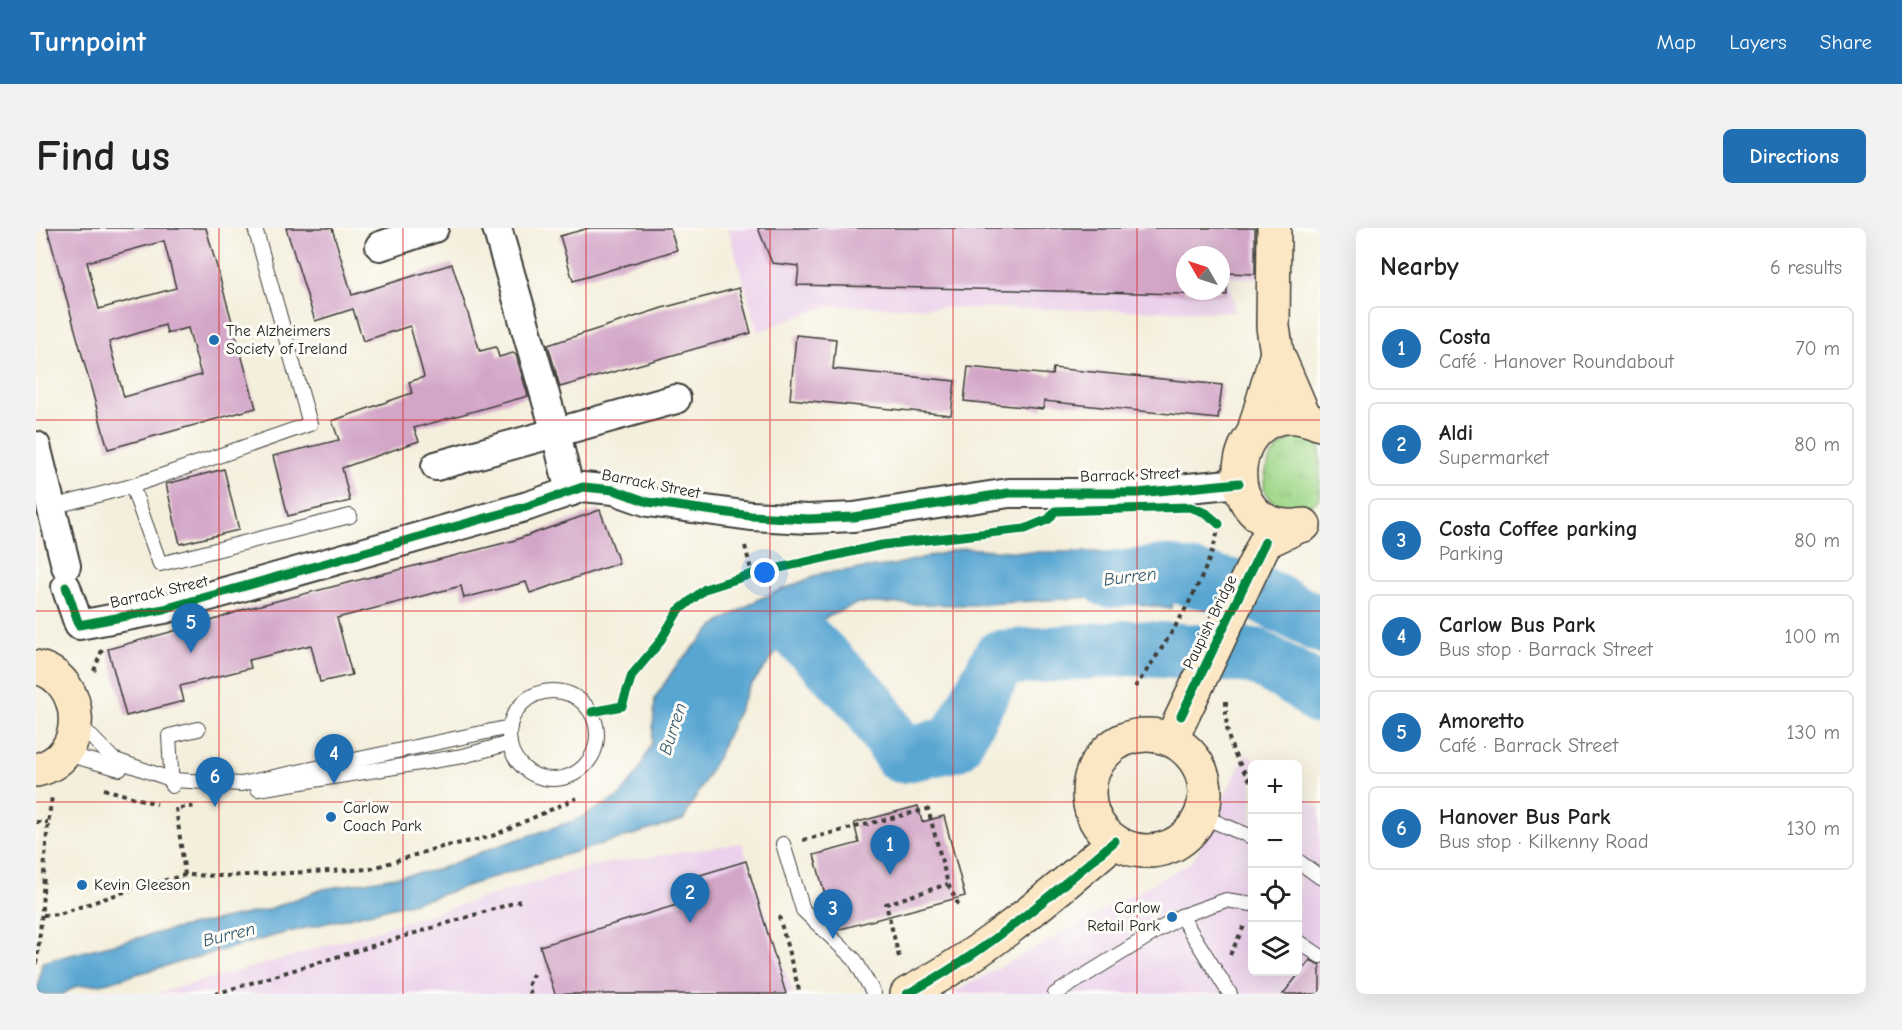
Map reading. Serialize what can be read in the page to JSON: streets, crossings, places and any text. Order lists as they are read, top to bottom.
{
  "streets": {
    "street": ["Barrack Street", "Paupish Bridge"]
  },
  "water": ["Burren"],
  "places": [
    "The Alzheimers Society of Ireland",
    "Carlow Coach Park",
    "Kevin Gleeson",
    "Carlow Retail Park"
  ],
  "north": "top left",
  "page": {
    "header": "Turnpoint",
    "nav": ["Map", "Layers", "Share"],
    "buttons": "Directions",
    "title": "Find us",
    "heading": ["Nearby", "6 results"],
    "list": [
      {
        "mark": "1",
        "name": "Costa",
        "note": "Café · Hanover Roundabout",
        "value": "70 m"
      },
      {
        "mark": "2",
        "name": "Aldi",
        "note": "Supermarket",
        "value": "80 m"
      },
      {
        "mark": "3",
        "name": "Costa Coffee parking",
        "note": "Parking",
        "value": "80 m"
      },
      {
        "mark": "4",
        "name": "Carlow Bus Park",
        "note": "Bus stop · Barrack Street",
        "value": "100 m"
      },
      {
        "mark": "5",
        "name": "Amoretto",
        "note": "Café · Barrack Street",
        "value": "130 m"
      },
      {
        "mark": "6",
        "name": "Hanover Bus Park",
        "note": "Bus stop · Kilkenny Road",
        "value": "130 m"
      }
    ],
    "pins": [
      "5",
      "4",
      "6",
      "1",
      "2",
      "3"
    ],
    "map_buttons": ["+", "−"]
  }
}
